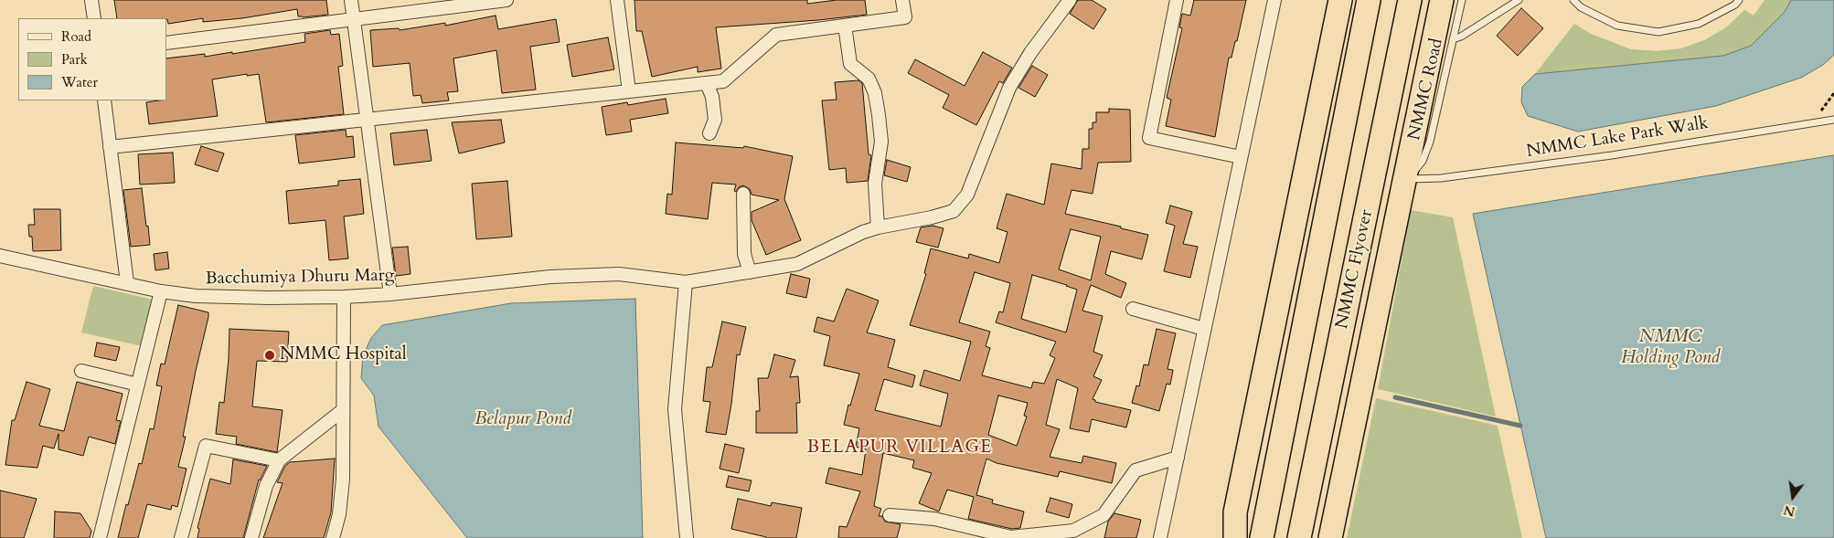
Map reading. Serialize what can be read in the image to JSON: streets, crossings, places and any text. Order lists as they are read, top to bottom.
{
  "streets": {
    "highway": ["NMMC Flyover"],
    "street": ["Bacchumiya Dhuru Marg"],
    "lane": ["NMMC Road", "NMMC Lake Park Walk"]
  },
  "crossings": [
    ["NMMC Road", "NMMC Lake Park Walk"]
  ],
  "districts": ["BELAPUR VILLAGE"],
  "water": ["NMMC Holding Pond", "Belapur Pond"],
  "places": ["NMMC Hospital"],
  "legend": ["Road", "Park", "Water"],
  "north": "bottom"
}
